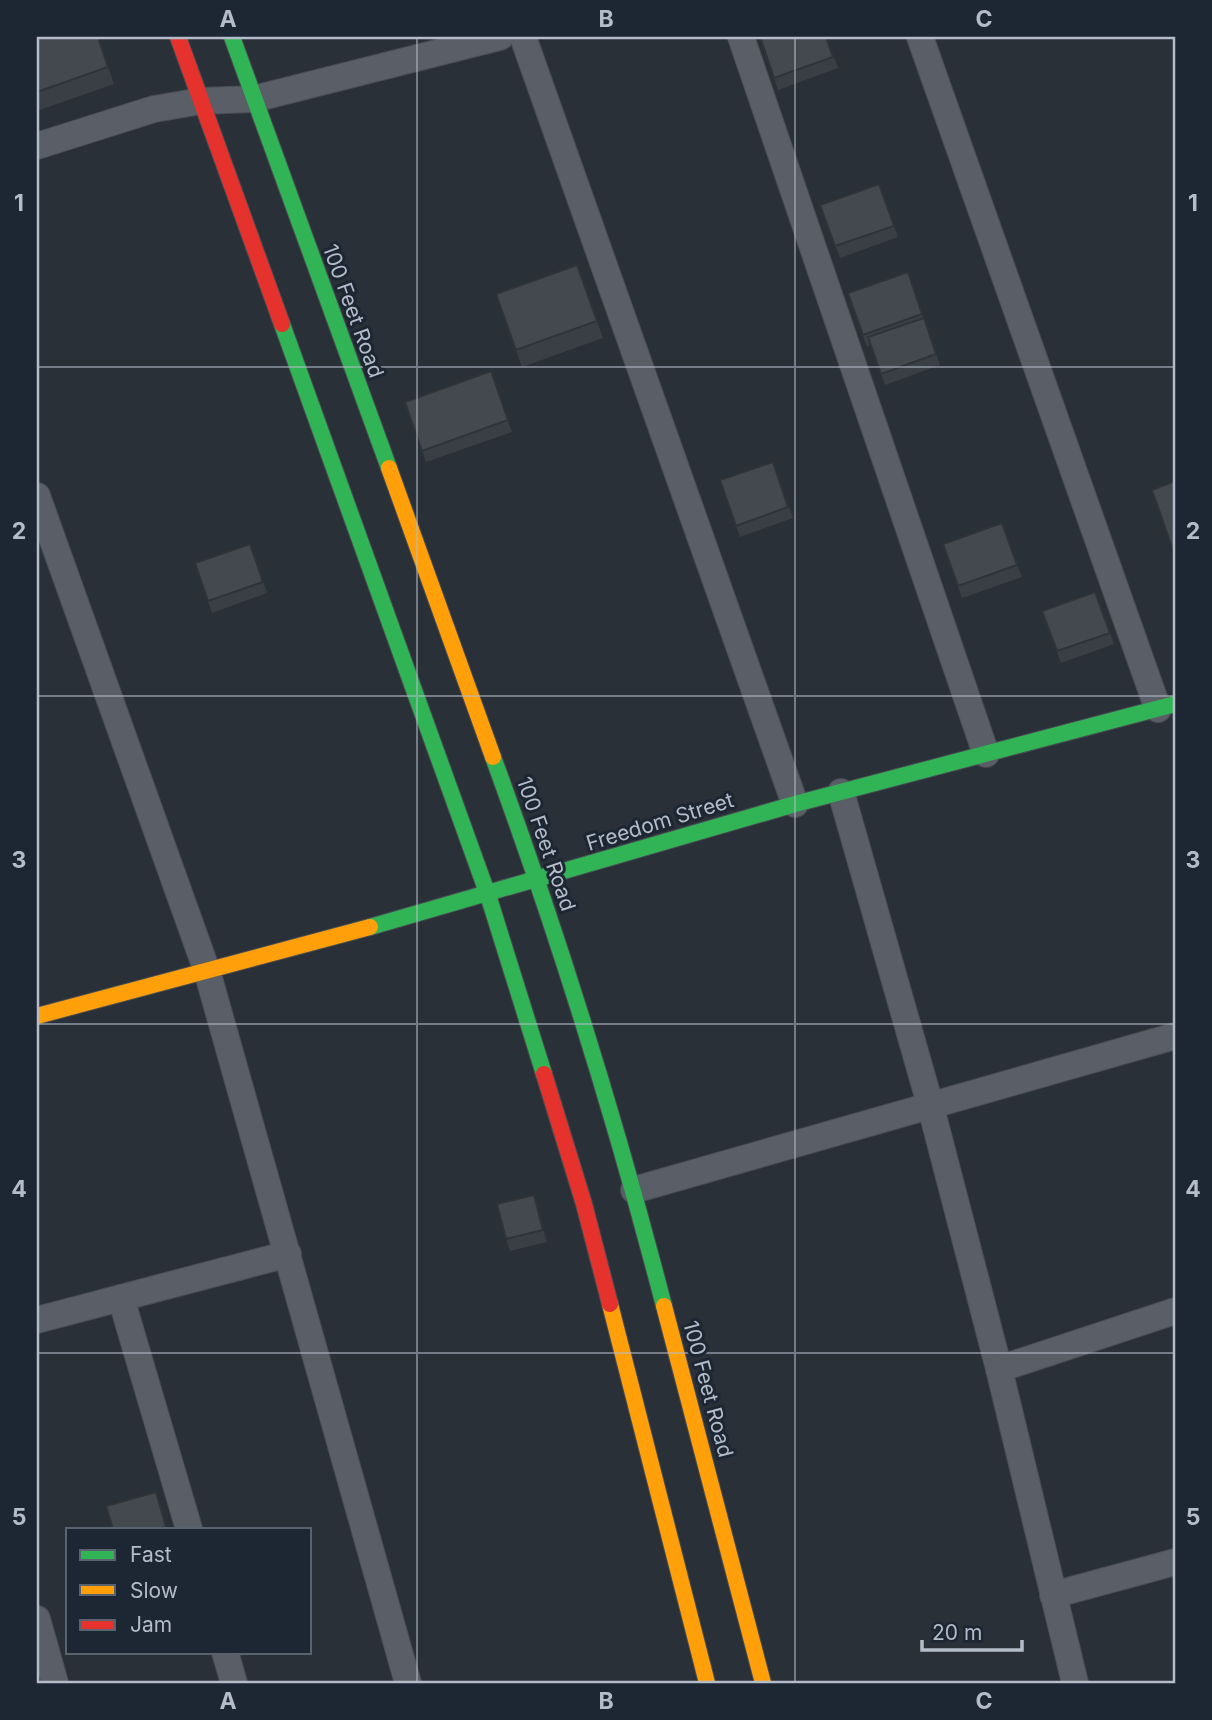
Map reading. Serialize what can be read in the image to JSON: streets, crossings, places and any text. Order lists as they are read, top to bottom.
{
  "streets": {
    "main road": ["100 Feet Road", "Freedom Street"]
  },
  "crossings": [
    ["100 Feet Road", "Freedom Street"]
  ],
  "legend": ["Fast", "Slow", "Jam"],
  "scale_bar": "20 m",
  "grid": {
    "columns": ["A", "B", "C"],
    "rows": [
      "1",
      "2",
      "3",
      "4",
      "5"
    ]
  }
}
